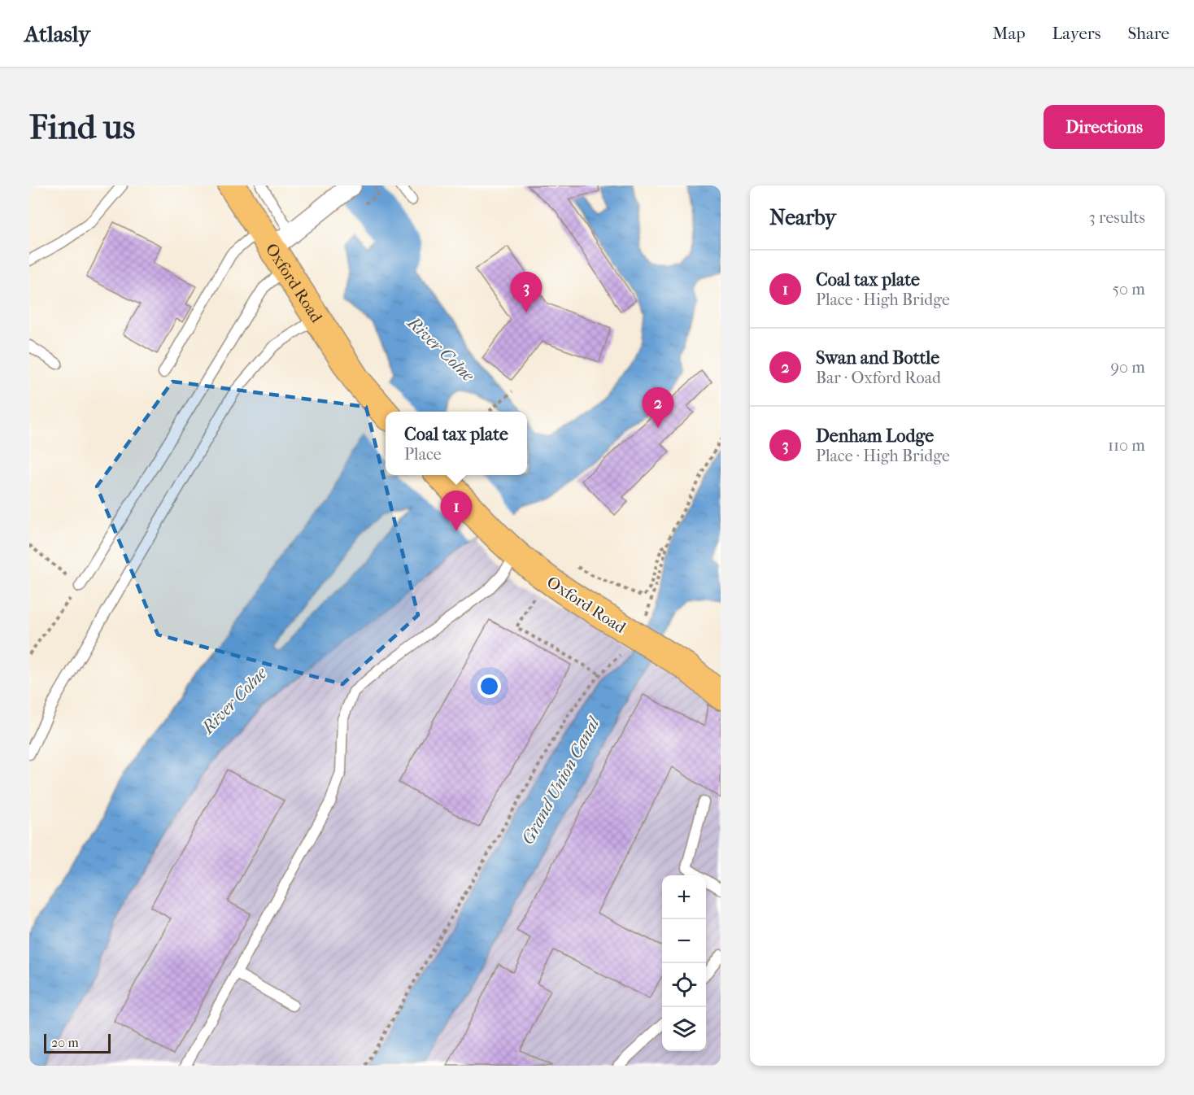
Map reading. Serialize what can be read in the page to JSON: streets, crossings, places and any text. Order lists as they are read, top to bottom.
{
  "streets": {
    "main road": ["Oxford Road"]
  },
  "water": ["River Colne", "Grand Union Canal"],
  "scale_bar": "20 m",
  "page": {
    "header": "Atlasly",
    "nav": ["Map", "Layers", "Share"],
    "buttons": "Directions",
    "title": "Find us",
    "heading": ["Nearby", "3 results"],
    "list": [
      {
        "mark": "1",
        "name": "Coal tax plate",
        "note": "Place · High Bridge",
        "value": "50 m"
      },
      {
        "mark": "2",
        "name": "Swan and Bottle",
        "note": "Bar · Oxford Road",
        "value": "90 m"
      },
      {
        "mark": "3",
        "name": "Denham Lodge",
        "note": "Place · High Bridge",
        "value": "110 m"
      }
    ],
    "pins": ["3", "2", "1"],
    "popup": ["Coal tax plate", "Place"],
    "map_buttons": ["+", "−"],
    "scale": "20 m"
  }
}
